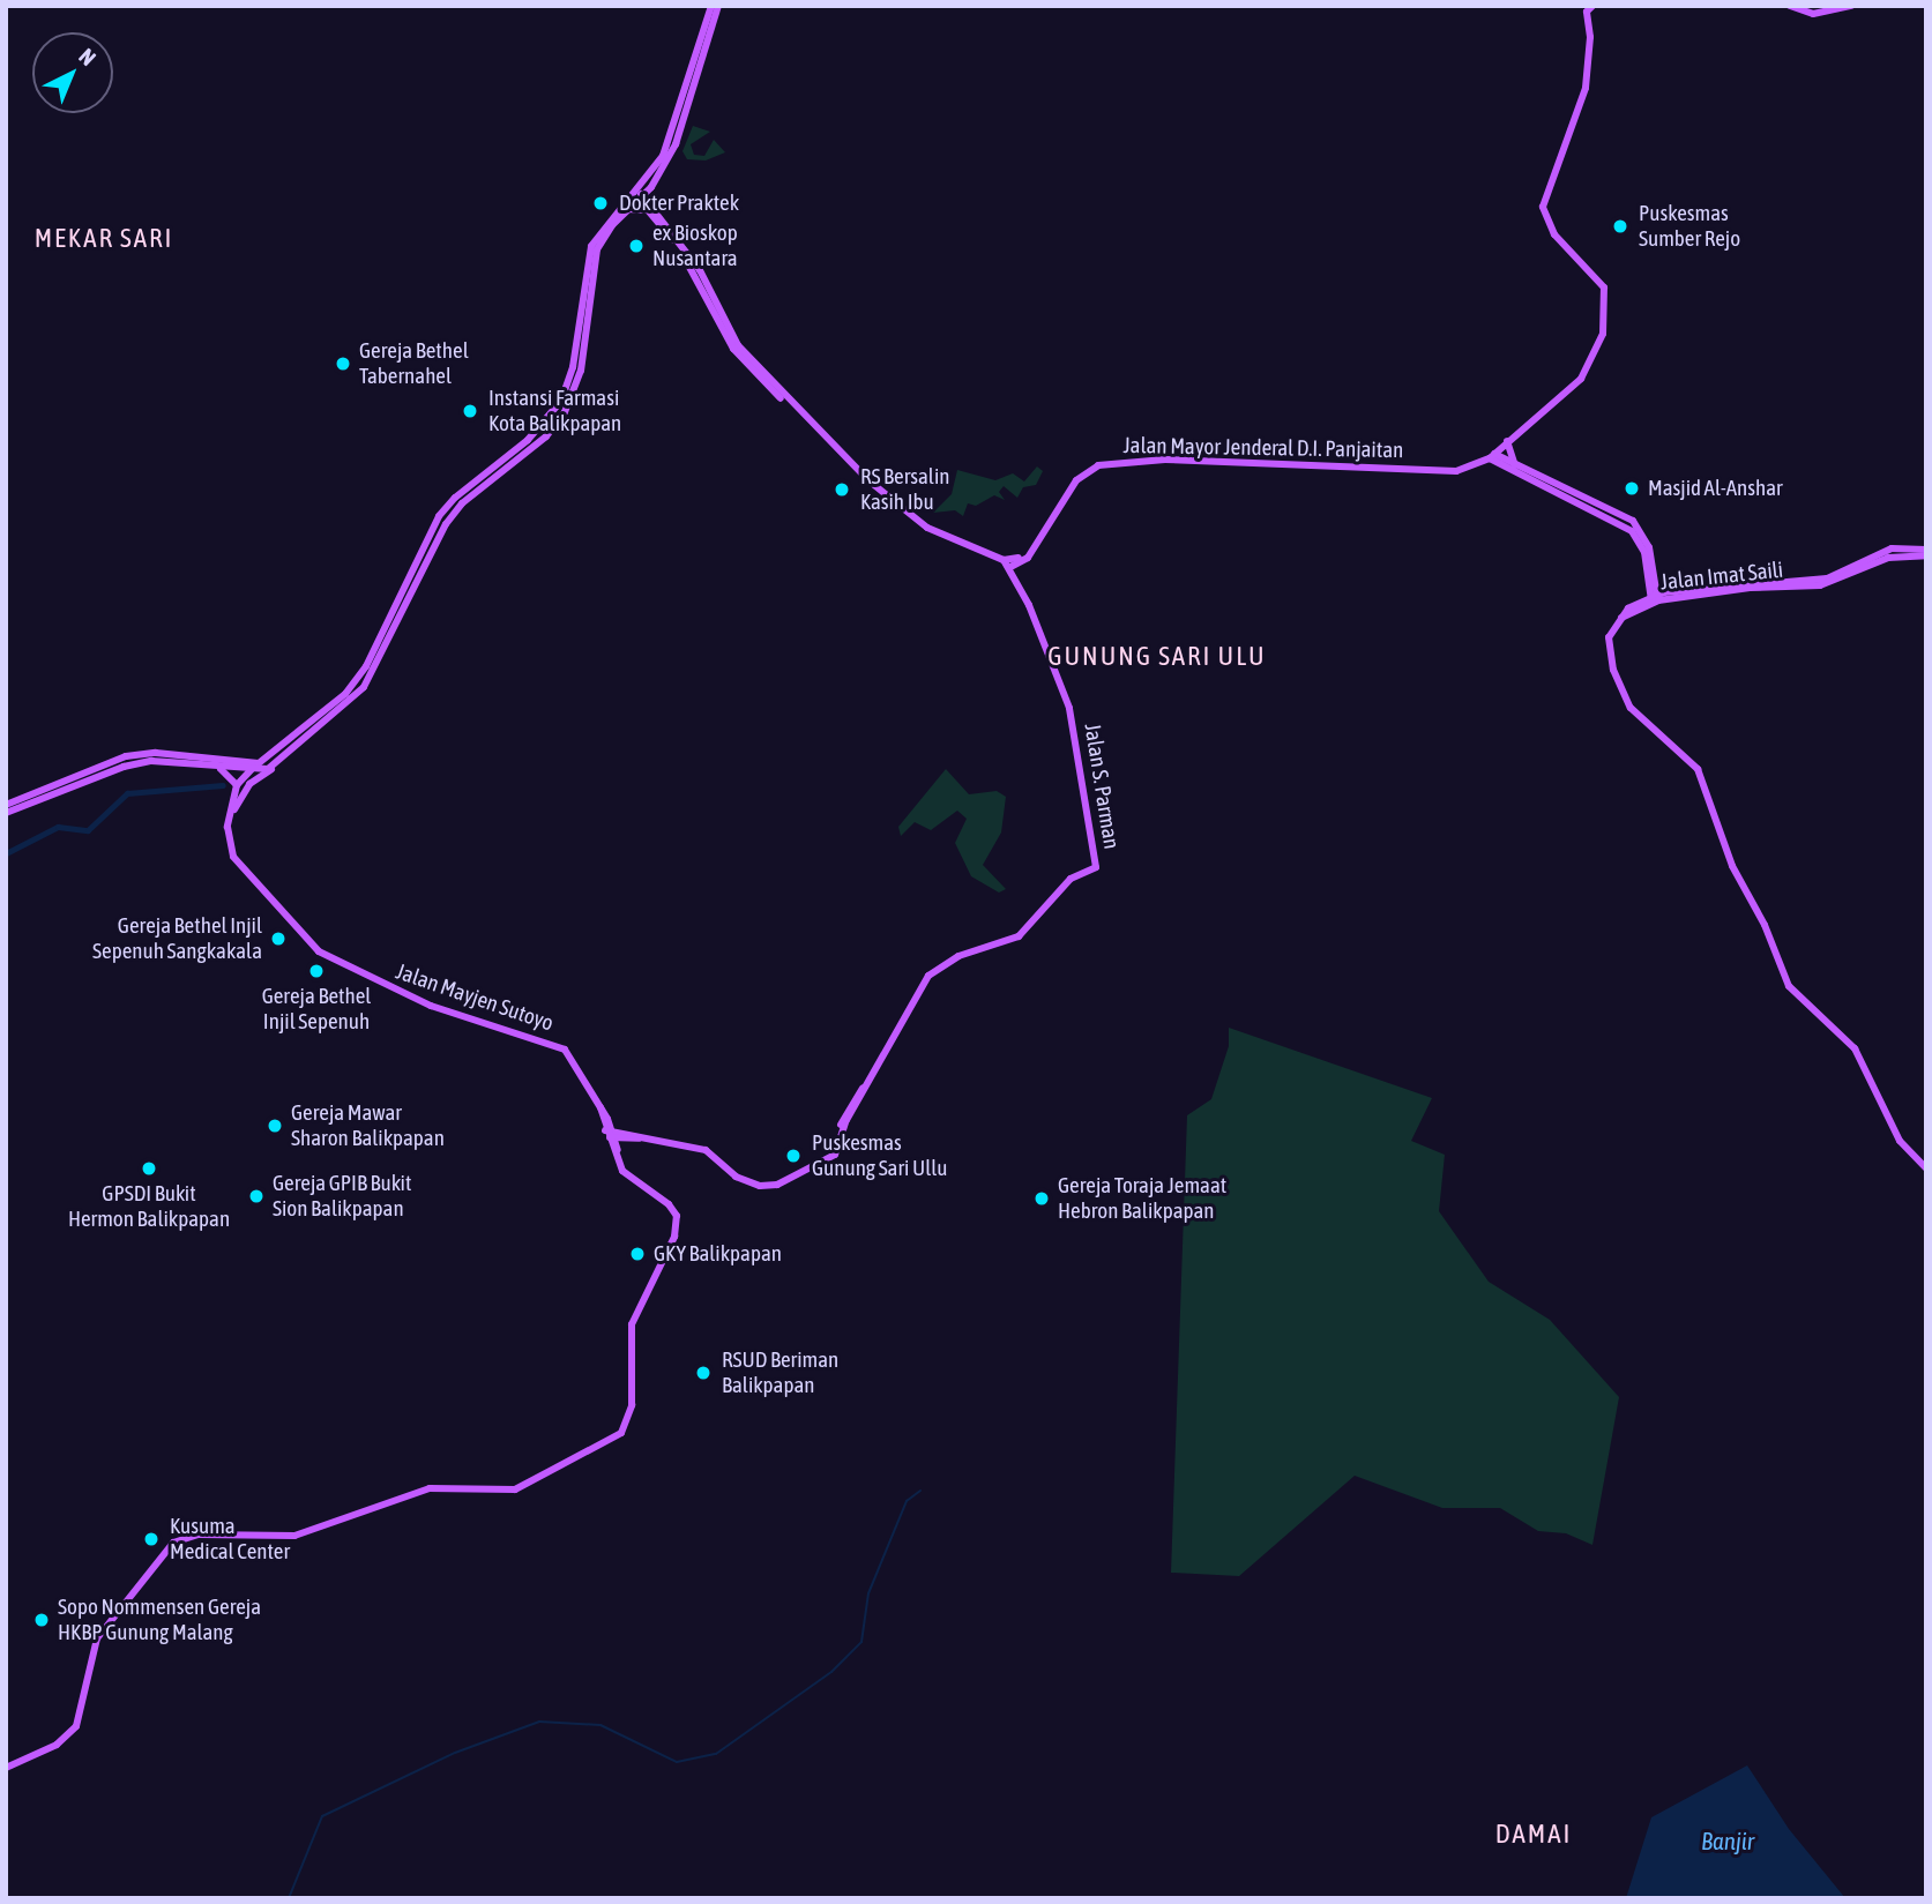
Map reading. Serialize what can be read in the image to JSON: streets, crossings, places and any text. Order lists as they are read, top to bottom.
{
  "streets": {
    "main road": [
      "Jalan Mayor Jenderal D.I. Panjaitan",
      "Jalan Imat Saili",
      "Jalan S. Parman",
      "Jalan Mayjen Sutoyo"
    ]
  },
  "crossings": [
    ["Jalan Mayor Jenderal D.I. Panjaitan", "Jalan S. Parman"],
    ["Jalan S. Parman", "Jalan Mayjen Sutoyo"]
  ],
  "districts": ["MEKAR SARI", "GUNUNG SARI ULU", "DAMAI"],
  "water": ["Banjir"],
  "places": [
    "Dokter Praktek",
    "Puskesmas Sumber Rejo",
    "ex Bioskop Nusantara",
    "Gereja Bethel Tabernahel",
    "Instansi Farmasi Kota Balikpapan",
    "Masjid Al-Anshar",
    "RS Bersalin Kasih Ibu",
    "Gereja Bethel Injil Sepenuh Sangkakala",
    "Gereja Bethel Injil Sepenuh",
    "Gereja Mawar Sharon Balikpapan",
    "Puskesmas Gunung Sari Ullu",
    "GPSDI Bukit Hermon Balikpapan",
    "Gereja GPIB Bukit Sion Balikpapan",
    "Gereja Toraja Jemaat Hebron Balikpapan",
    "GKY Balikpapan",
    "RSUD Beriman Balikpapan",
    "Kusuma Medical Center",
    "Sopo Nommensen Gereja HKBP Gunung Malang"
  ],
  "north": "top right"
}
